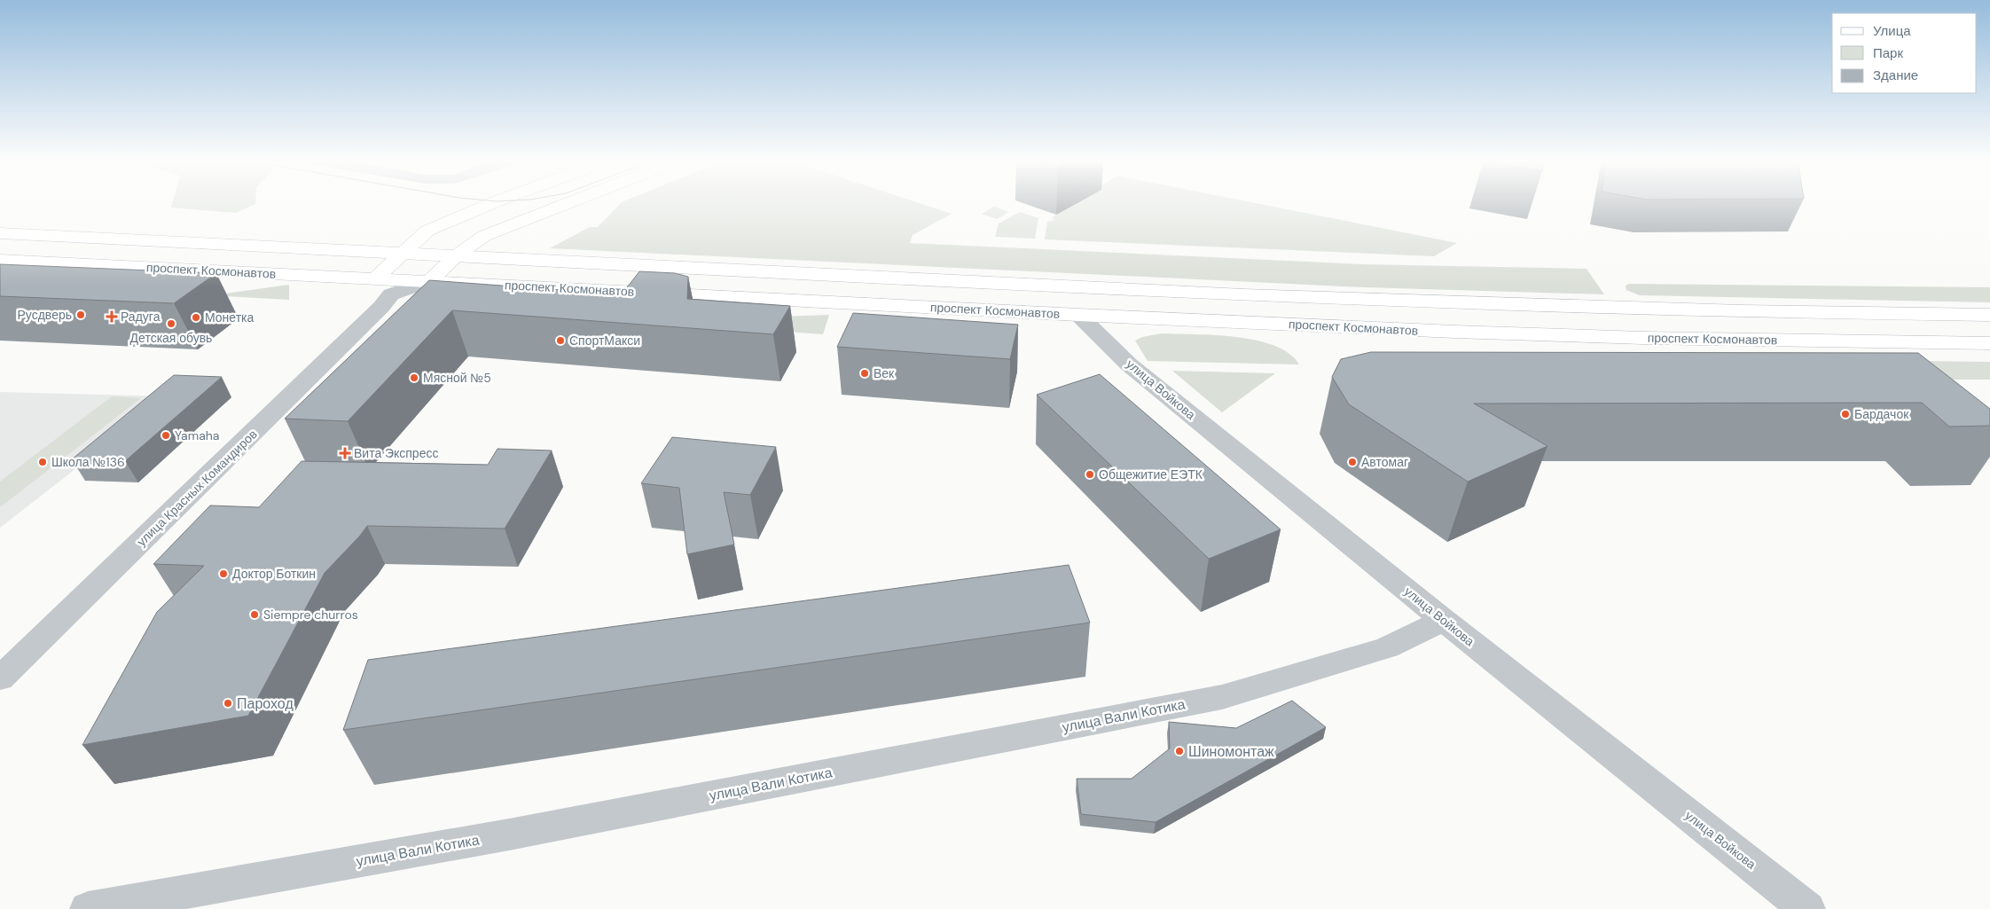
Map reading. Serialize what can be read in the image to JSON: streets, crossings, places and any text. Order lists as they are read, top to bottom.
{
  "streets": {
    "main road": ["проспект Космонавтов"],
    "street": ["улица Войкова", "улица Красных Командиров", "улица Вали Котика"]
  },
  "crossings": [
    ["проспект Космонавтов", "улица Войкова"],
    ["проспект Космонавтов", "улица Красных Командиров"],
    ["улица Войкова", "улица Вали Котика"]
  ],
  "places": {
    "other": [
      "Русдверь",
      "Монетка",
      "Детская обувь",
      "СпортМакси",
      "Век",
      "Мясной №5",
      "Бардачок",
      "Yamaha",
      "Школа №136",
      "Автомаг",
      "Общежитие ЕЭТК",
      "Доктор Боткин",
      "Siempre churros",
      "Пароход",
      "Шиномонтаж"
    ],
    "health": ["Радуга", "Вита Экспресс"]
  },
  "legend": ["Улица", "Парк", "Здание"]
}
